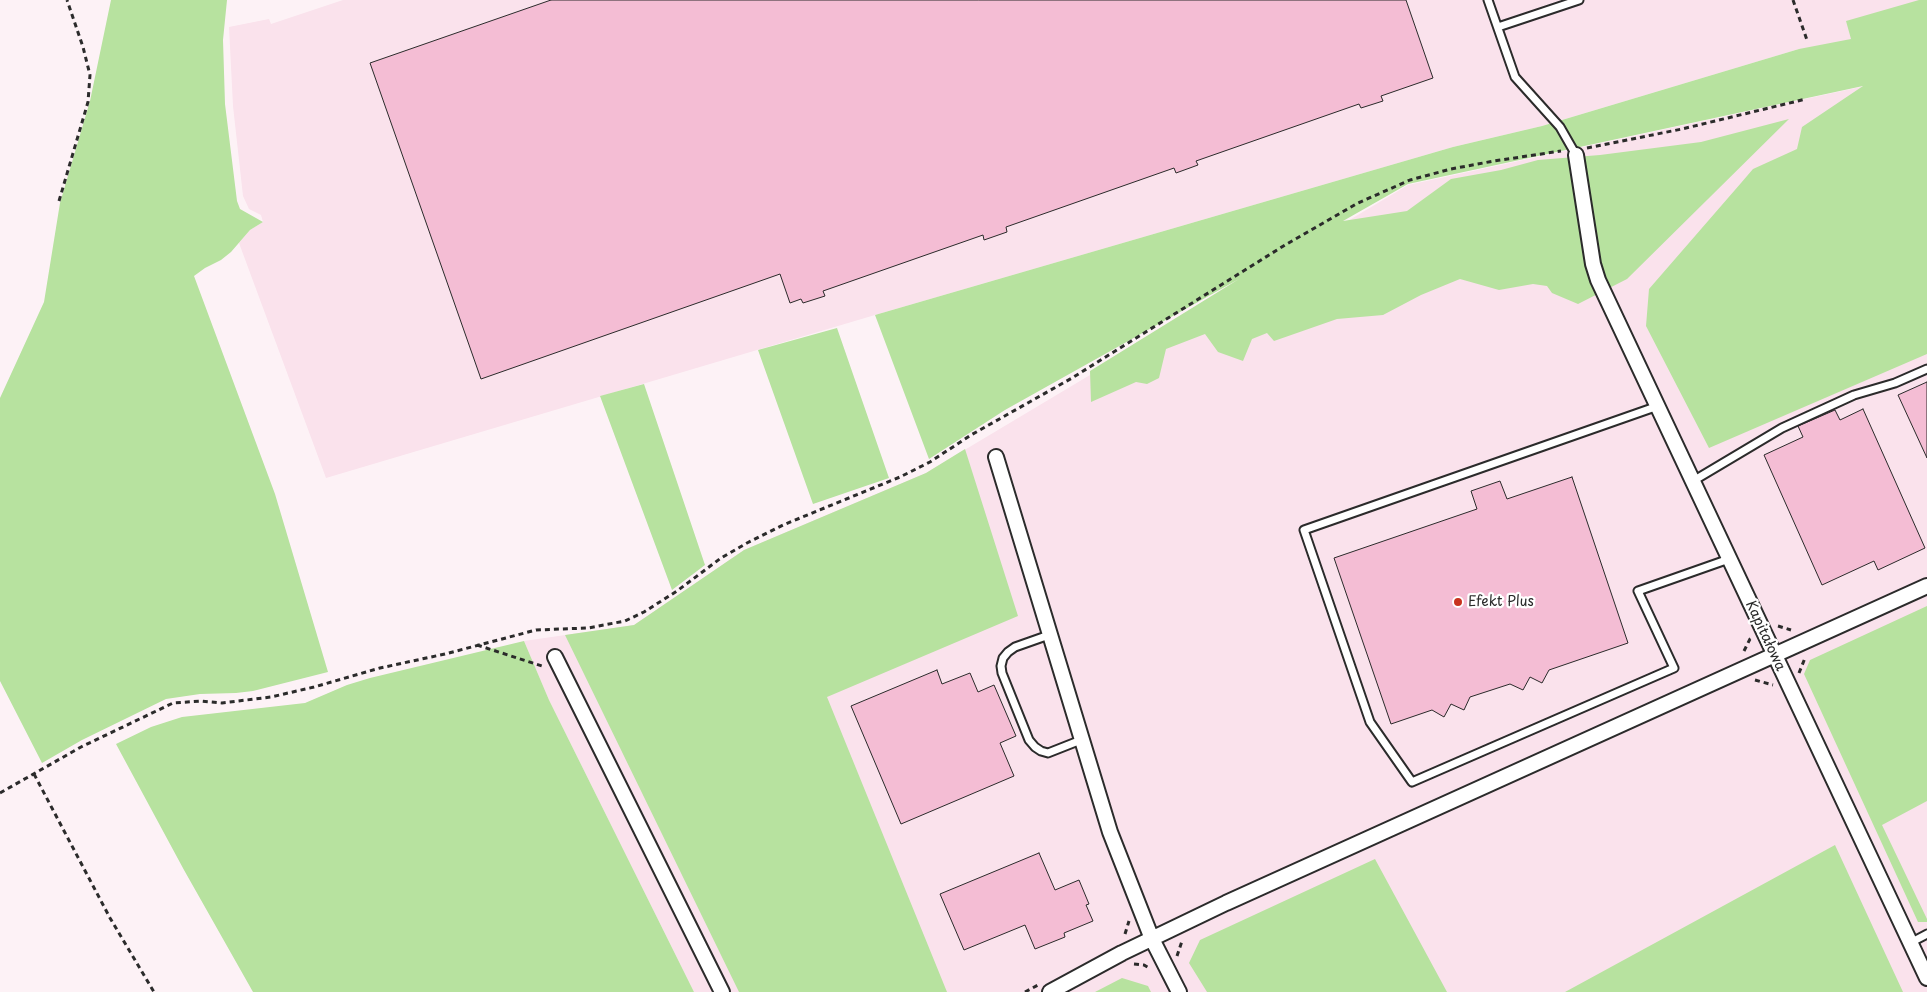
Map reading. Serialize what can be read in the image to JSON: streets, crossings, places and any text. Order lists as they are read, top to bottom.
{
  "streets": {
    "street": ["Kapitałowa"]
  },
  "places": ["Efekt Plus"]
}
